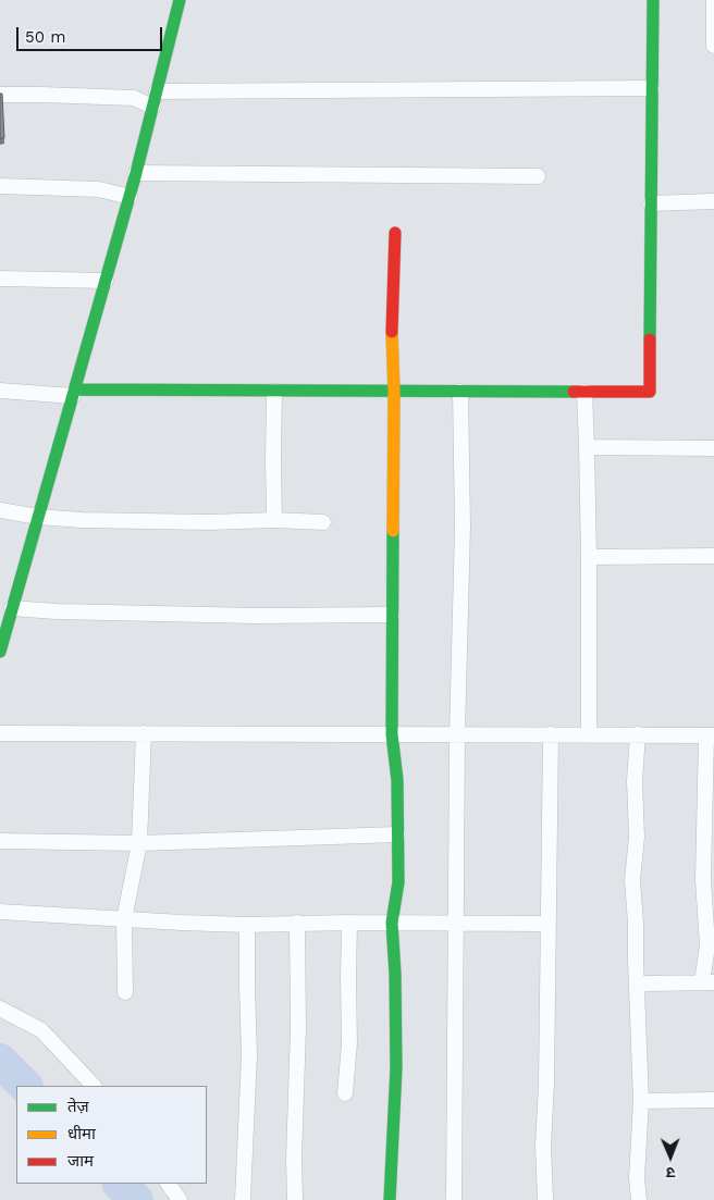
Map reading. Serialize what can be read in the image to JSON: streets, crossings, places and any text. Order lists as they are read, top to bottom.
{
  "legend": ["तेज़", "धीमा", "जाम"],
  "scale_bar": "50 m",
  "north": "bottom"
}
